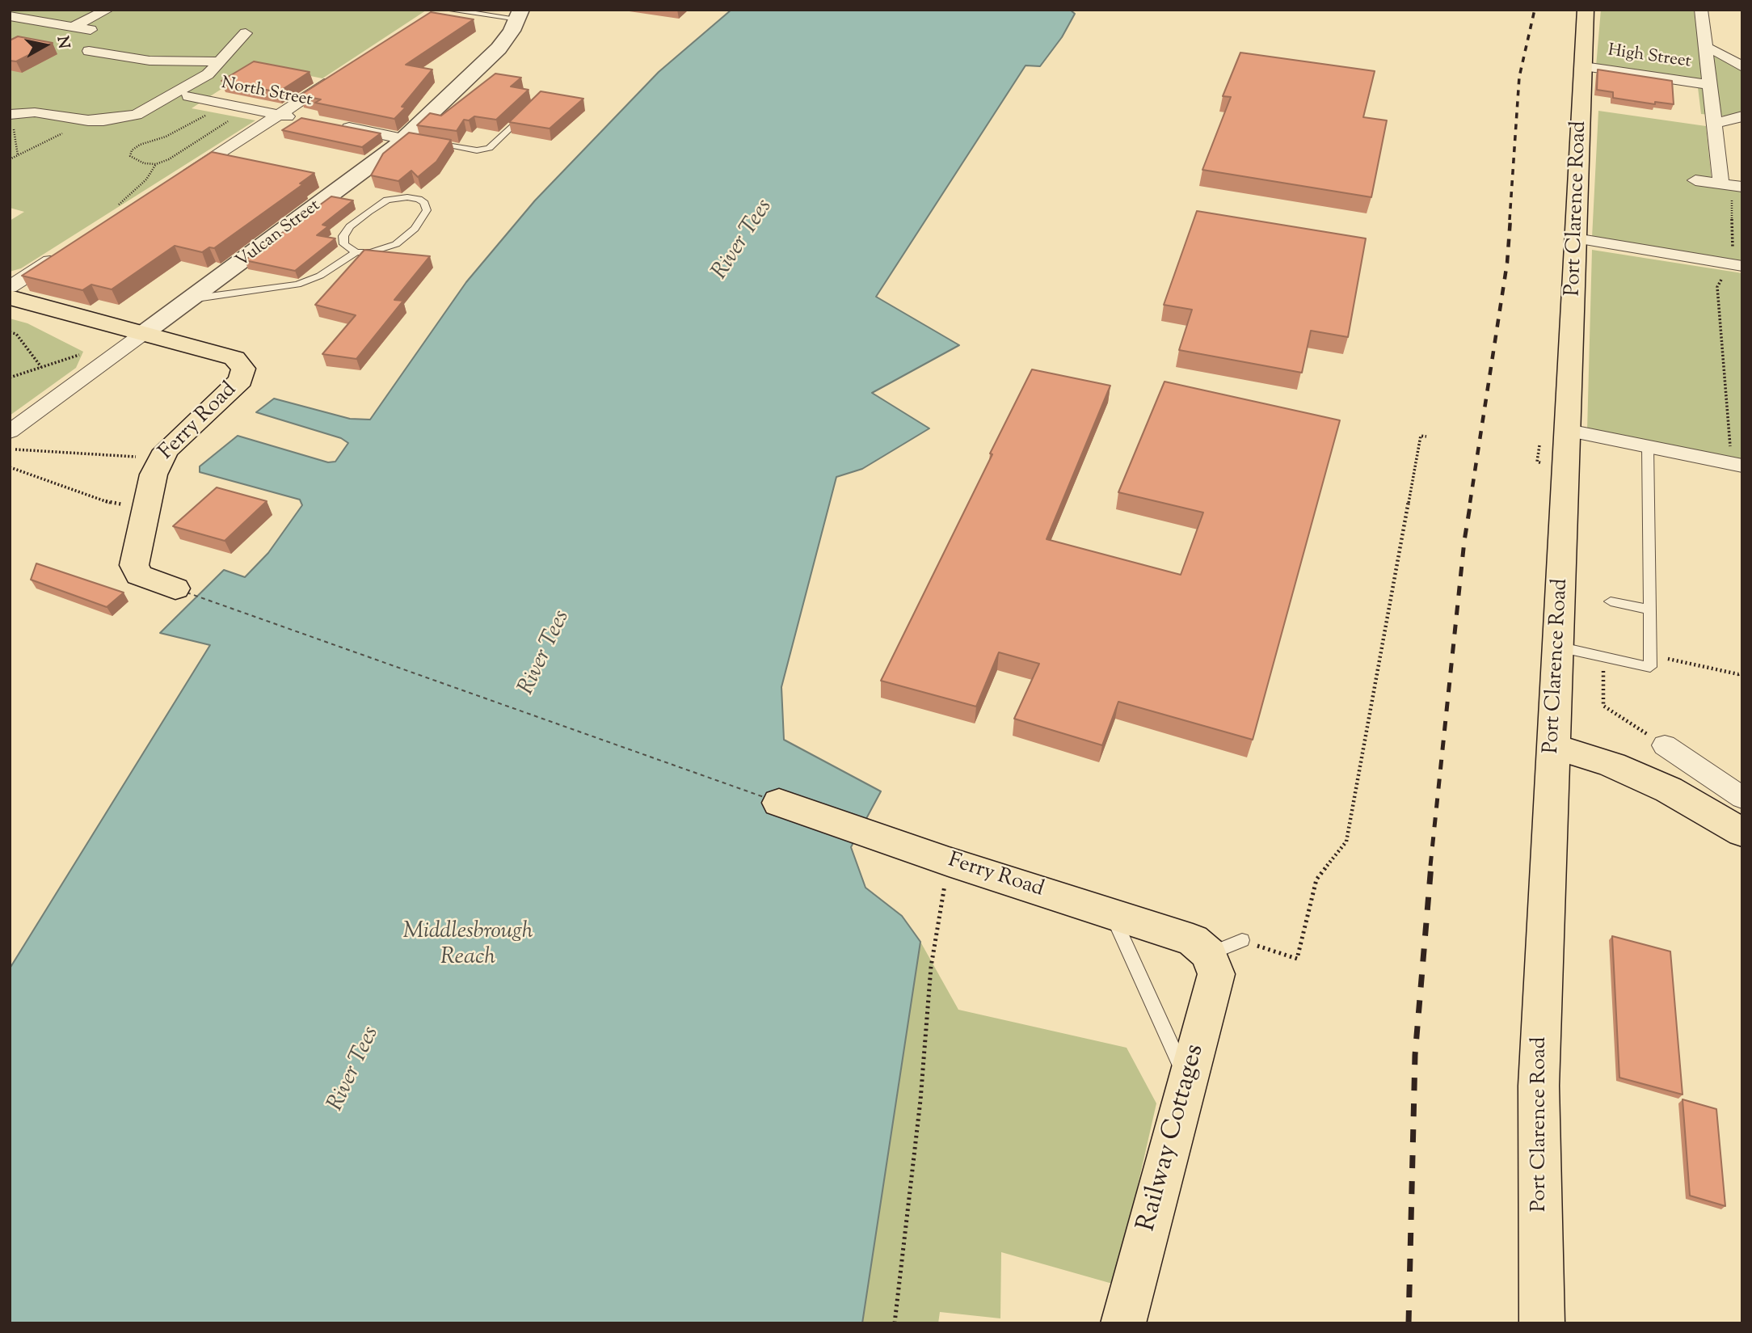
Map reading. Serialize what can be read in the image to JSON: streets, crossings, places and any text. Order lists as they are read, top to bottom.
{
  "streets": {
    "main road": ["Port Clarence Road", "Ferry Road", "Railway Cottages"],
    "street": ["High Street", "North Street", "Vulcan Street"]
  },
  "crossings": [
    ["High Street", "Port Clarence Road"],
    ["North Street", "Vulcan Street"],
    ["Vulcan Street", "Ferry Road"],
    ["Ferry Road", "Railway Cottages"]
  ],
  "water": ["River Tees", "Middlesbrough Reach"],
  "north": "right"
}
